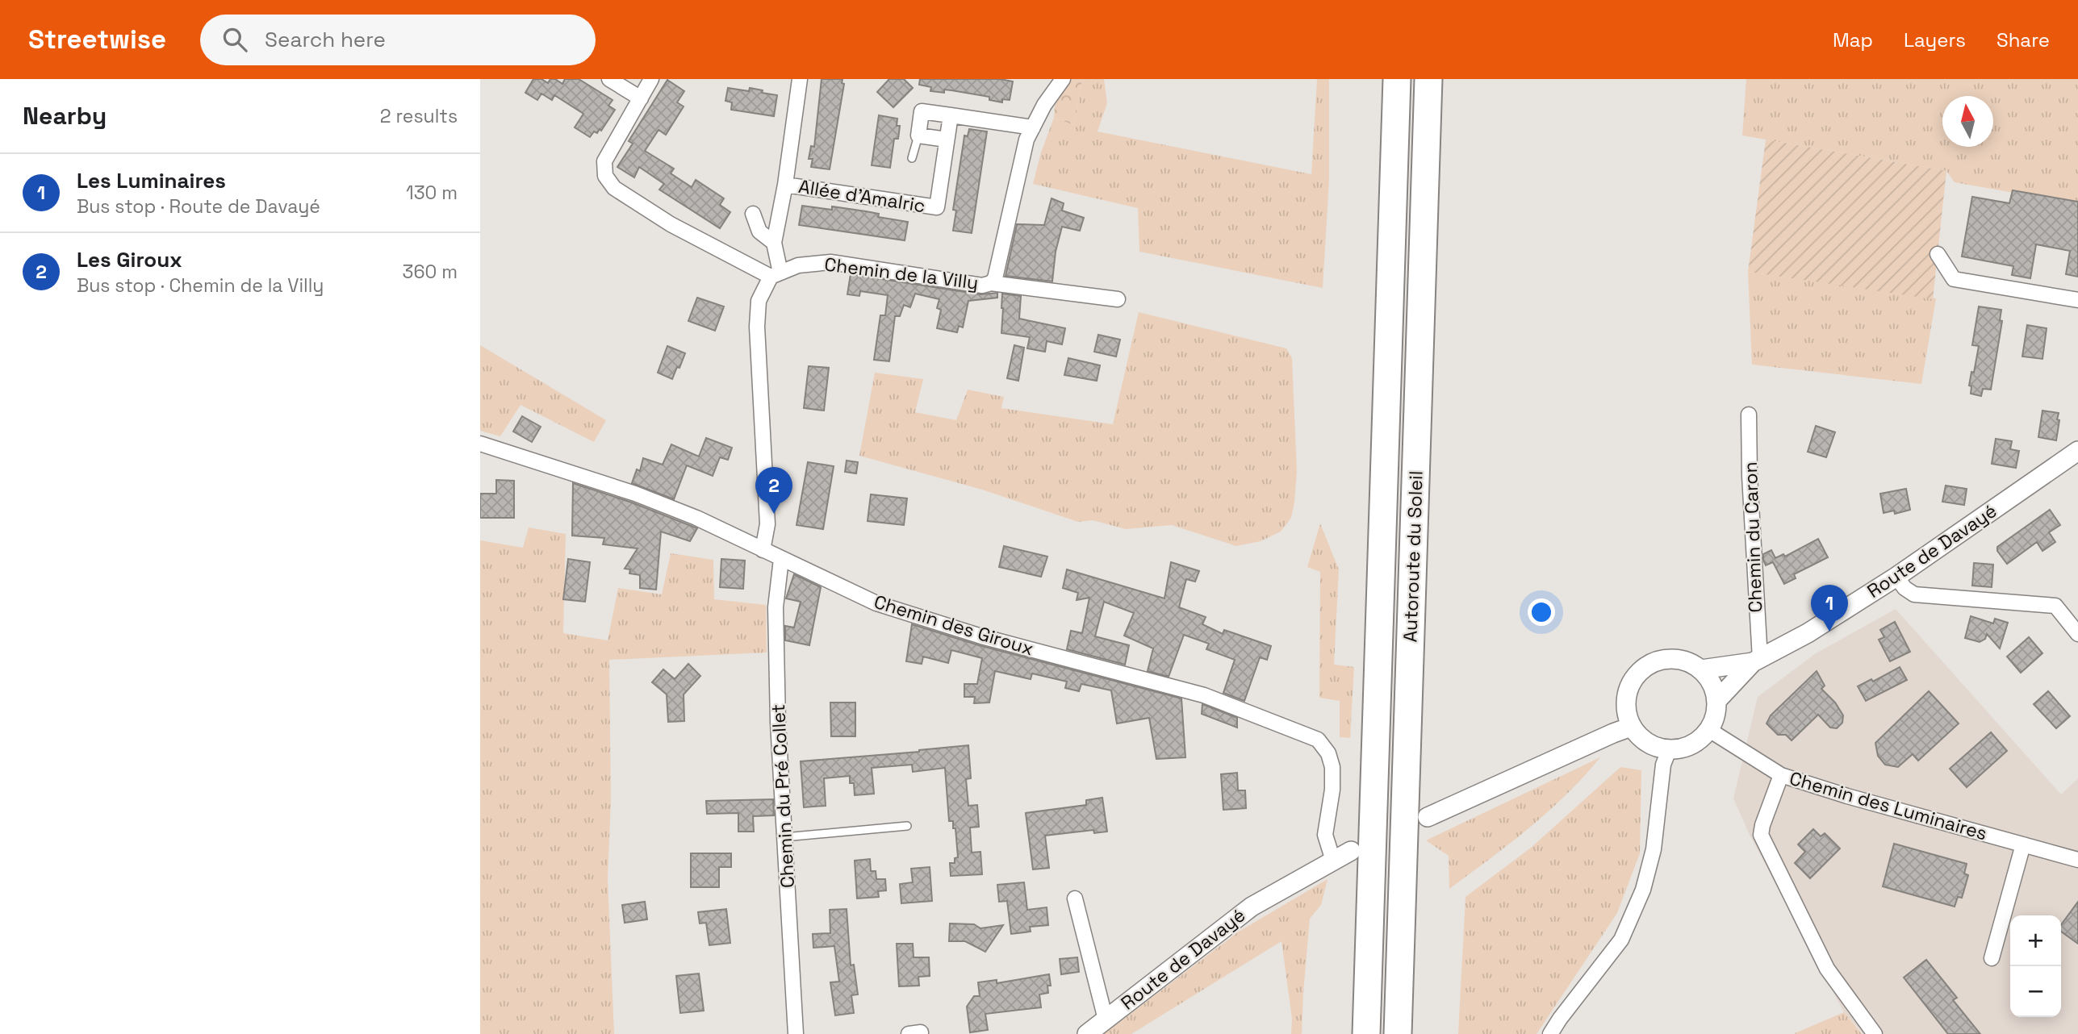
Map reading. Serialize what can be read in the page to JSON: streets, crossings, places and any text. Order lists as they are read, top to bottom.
{
  "streets": {
    "highway": ["Autoroute du Soleil"],
    "street": [
      "Allée d'Amalric",
      "Chemin de la Villy",
      "Chemin du Caron",
      "Route de Davayé",
      "Chemin des Giroux",
      "Chemin du Pré Collet",
      "Chemin des Luminaires"
    ]
  },
  "crossings": [
    ["Chemin du Caron", "Route de Davayé"],
    ["Route de Davayé", "Chemin des Giroux"],
    ["Route de Davayé", "Chemin des Luminaires"],
    ["Chemin des Giroux", "Chemin du Pré Collet"]
  ],
  "north": "top",
  "page": {
    "header": "Streetwise",
    "search": "Search here",
    "nav": ["Map", "Layers", "Share"],
    "heading": ["Nearby", "2 results"],
    "list": [
      {
        "mark": "1",
        "name": "Les Luminaires",
        "note": "Bus stop · Route de Davayé",
        "value": "130 m"
      },
      {
        "mark": "2",
        "name": "Les Giroux",
        "note": "Bus stop · Chemin de la Villy",
        "value": "360 m"
      }
    ],
    "pins": ["2", "1"],
    "map_buttons": ["+", "−"]
  }
}
